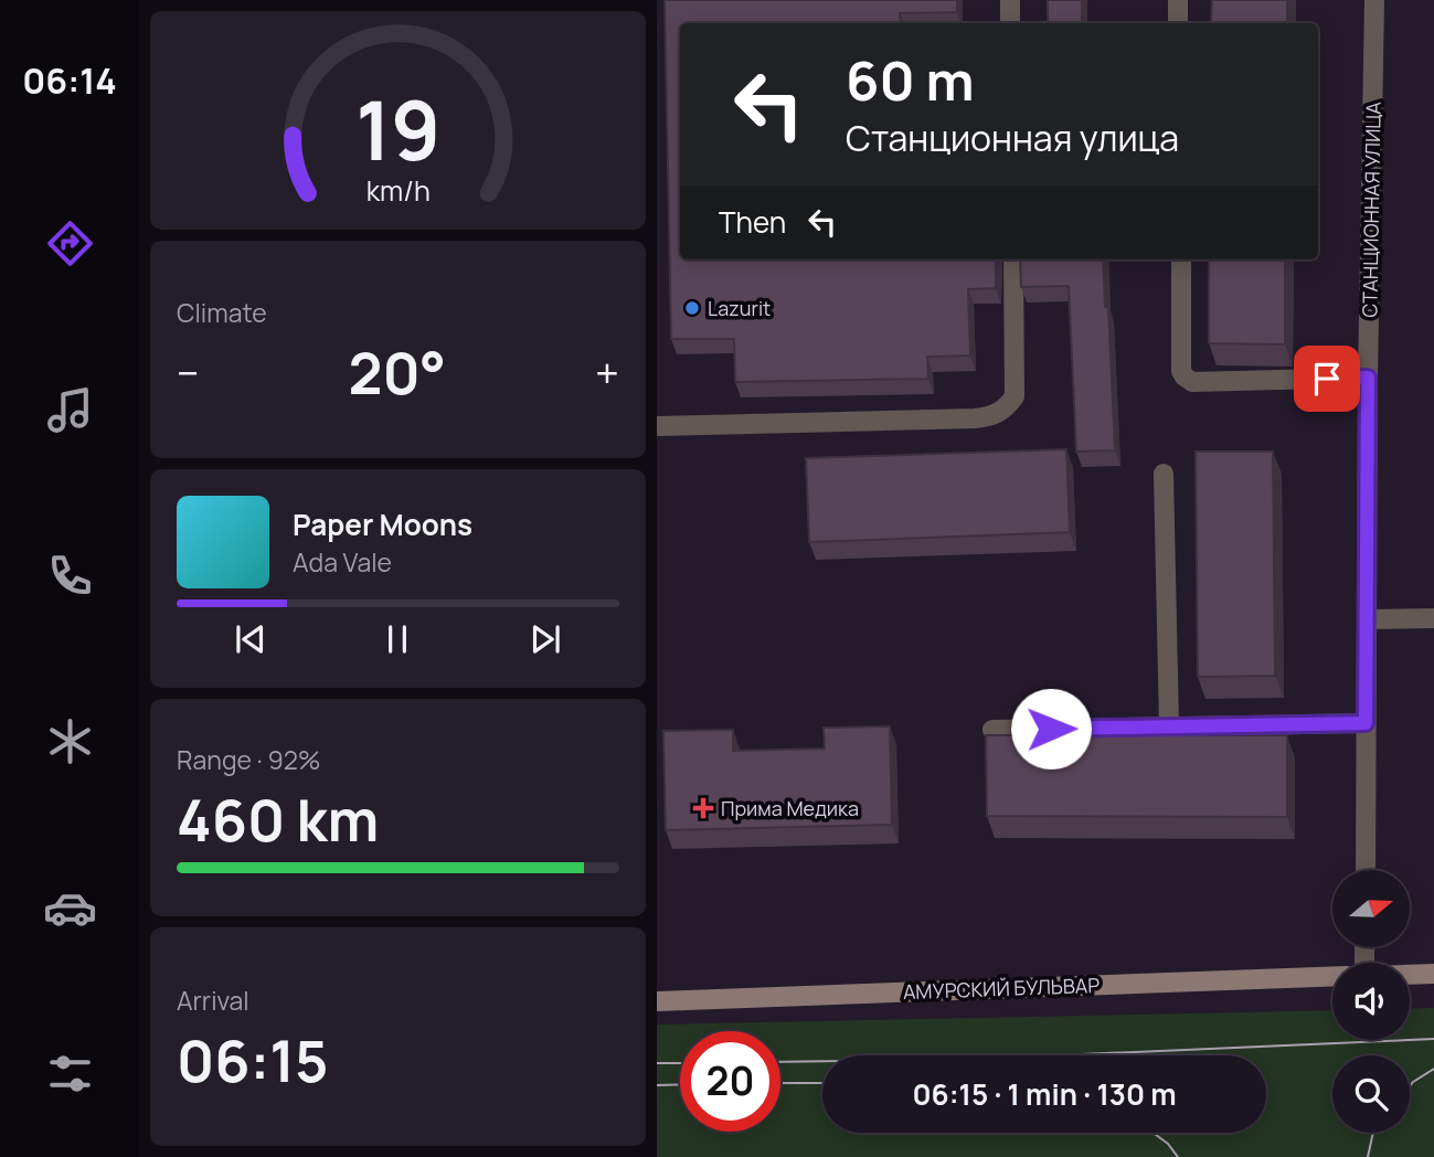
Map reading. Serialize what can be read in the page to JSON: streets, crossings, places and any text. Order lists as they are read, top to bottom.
{
  "streets": {
    "street": ["СТАНЦИОННАЯ УЛИЦА", "АМУРСКИЙ БУЛЬВАР"]
  },
  "places": {
    "other": ["Lazurit"],
    "health": ["Прима Медика"]
  },
  "north": "right",
  "page": {
    "tabs": "06:14",
    "turn": ["60 m", "Станционная улица"],
    "then": "Then",
    "tile": [
      "Climate",
      ["Range · 92%", "460 km"],
      ["Arrival", "06:15"]
    ],
    "heat": ["−", "20°", "+"],
    "song": ["Paper Moons", "Ada Vale"],
    "limit": "20",
    "trip": "06:15 · 1 min · 130 m",
    "gauge": ["19", "km/h"]
  }
}
